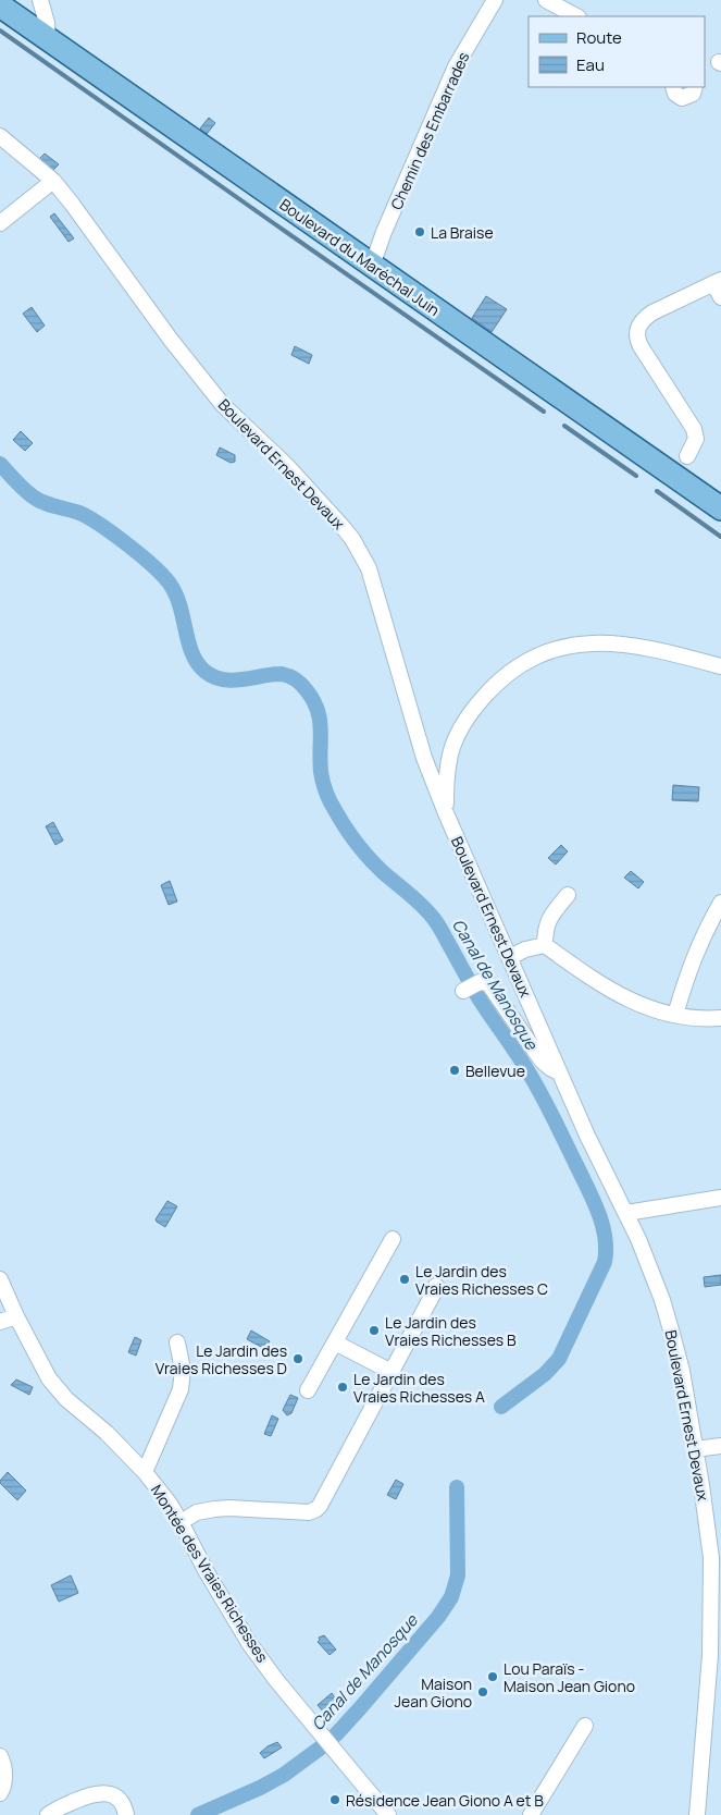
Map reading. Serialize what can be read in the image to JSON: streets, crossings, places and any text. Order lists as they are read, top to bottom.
{
  "streets": {
    "main road": ["Boulevard du Maréchal Juin"],
    "street": ["Chemin des Embarrades", "Boulevard Ernest Devaux", "Montée des Vraies Richesses"]
  },
  "crossings": [
    ["Chemin des Embarrades", "Boulevard du Maréchal Juin"]
  ],
  "water": ["Canal de Manosque"],
  "places": [
    "La Braise",
    "Bellevue",
    "Le Jardin des Vraies Richesses C",
    "Le Jardin des Vraies Richesses B",
    "Le Jardin des Vraies Richesses D",
    "Le Jardin des Vraies Richesses A",
    "Lou Paraïs - Maison Jean Giono",
    "Maison Jean Giono",
    "Résidence Jean Giono A et B"
  ],
  "legend": ["Route", "Eau"]
}
